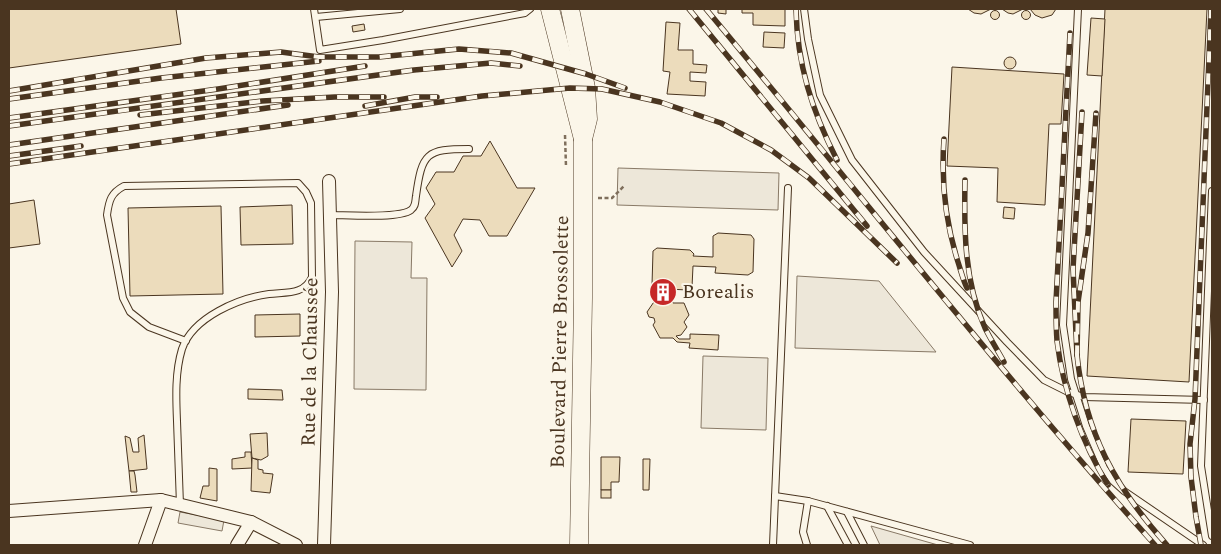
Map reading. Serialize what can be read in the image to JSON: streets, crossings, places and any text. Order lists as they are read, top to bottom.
{
  "streets": {
    "main road": ["Boulevard Pierre Brossolette"],
    "street": ["Rue de la Chaussée"]
  },
  "places": {
    "building": ["Borealis"]
  }
}
